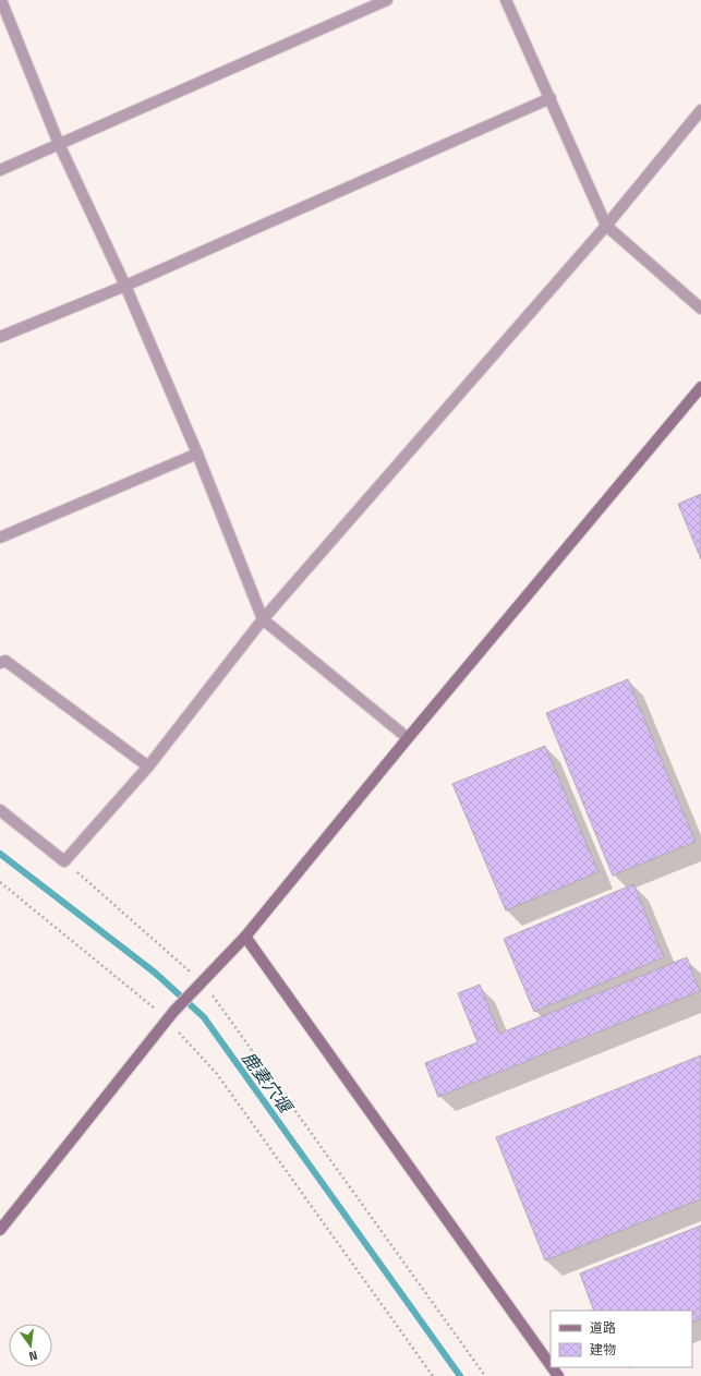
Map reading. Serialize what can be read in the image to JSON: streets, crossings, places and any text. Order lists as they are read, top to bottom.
{
  "water": ["鹿妻穴堰"],
  "legend": ["道路", "建物"],
  "north": "bottom"
}
